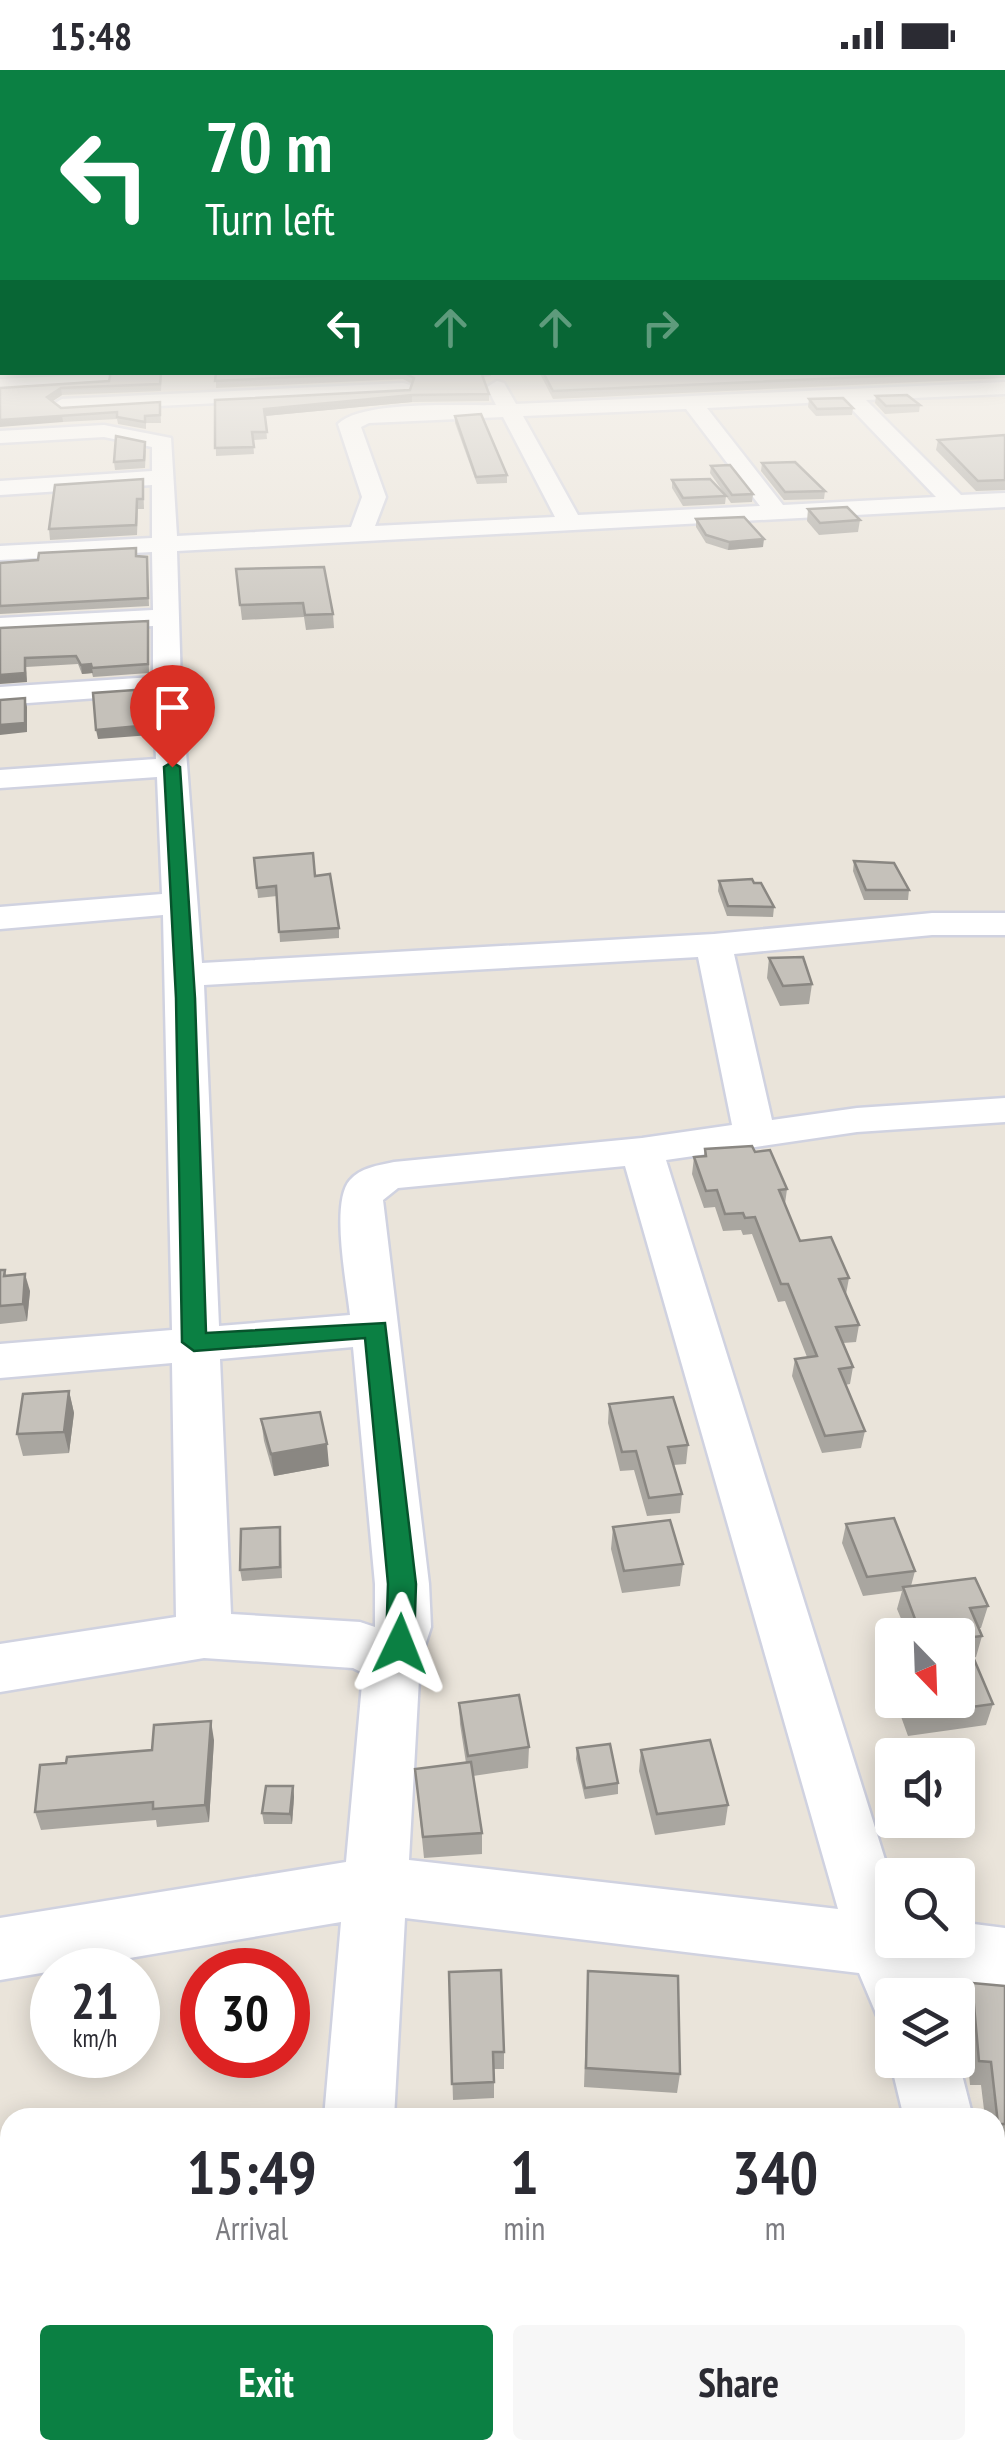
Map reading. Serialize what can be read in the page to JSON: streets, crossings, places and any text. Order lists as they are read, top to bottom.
{
  "north": "bottom right",
  "page": {
    "status": "15:48",
    "turn": ["70 m", "Turn left"],
    "speed": "21 km/h",
    "limit": "30",
    "eta": [
      "15:49",
      "Arrival",
      "1",
      "min",
      "340",
      "m"
    ],
    "buttons": ["Exit", "Share"]
  }
}
